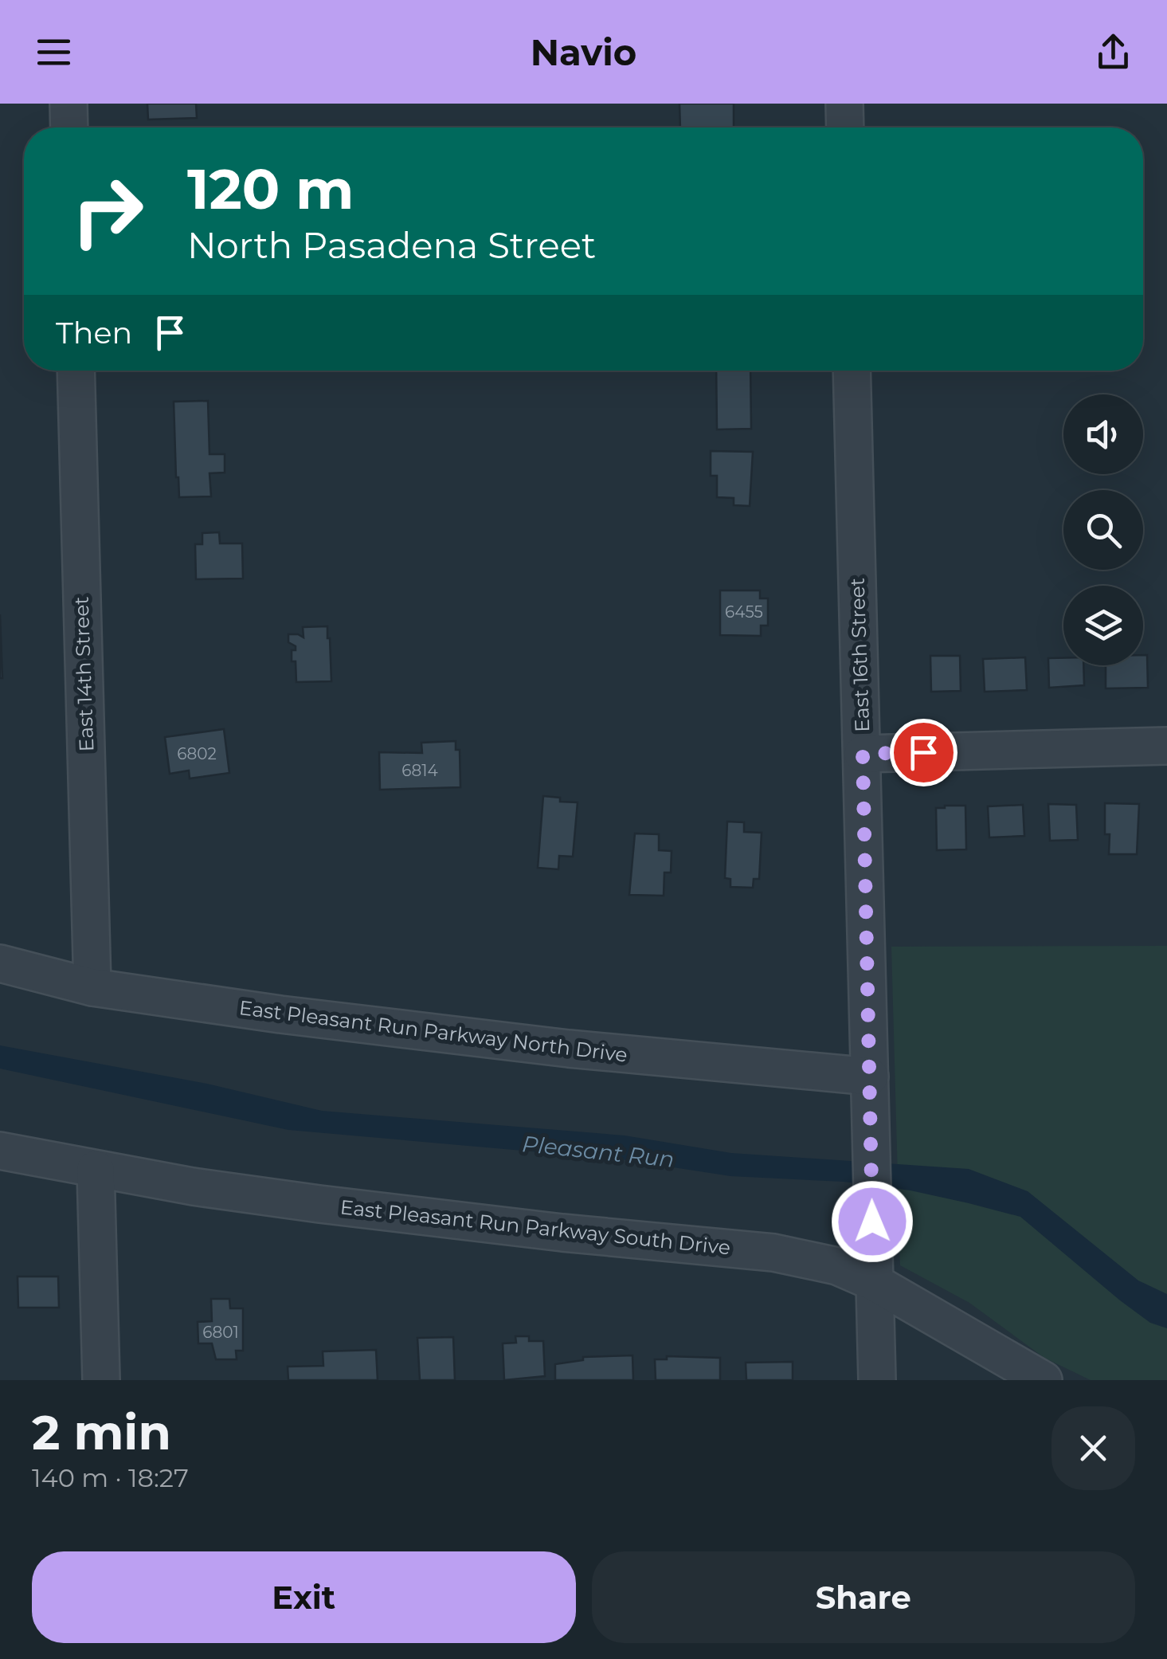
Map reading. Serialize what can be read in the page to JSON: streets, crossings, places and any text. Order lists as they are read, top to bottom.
{
  "streets": {
    "street": [
      "East 16th Street",
      "East 14th Street",
      "East Pleasant Run Parkway North Drive",
      "East Pleasant Run Parkway South Drive"
    ]
  },
  "crossings": [
    ["East 16th Street", "East Pleasant Run Parkway North Drive"],
    ["East 16th Street", "East Pleasant Run Parkway South Drive"],
    ["East 14th Street", "East Pleasant Run Parkway North Drive"]
  ],
  "water": ["Pleasant Run"],
  "house_numbers": [
    "6455",
    "6802",
    "6814",
    "6801"
  ],
  "page": {
    "header": "Navio",
    "turn": ["120 m", "North Pasadena Street"],
    "then": "Then",
    "heading": ["2 min", "140 m · 18:27"],
    "buttons": ["Exit", "Share"]
  }
}
